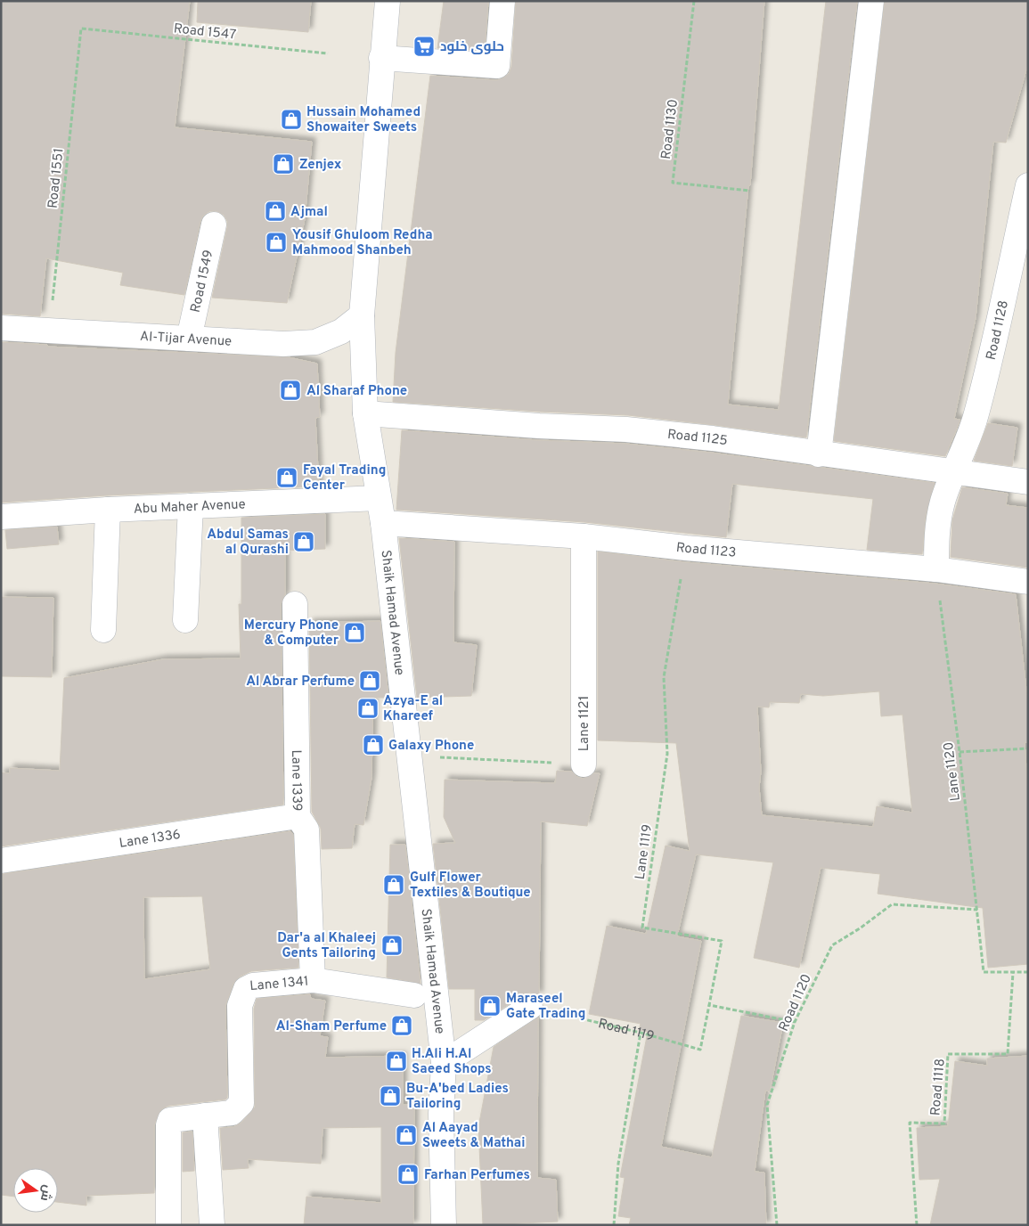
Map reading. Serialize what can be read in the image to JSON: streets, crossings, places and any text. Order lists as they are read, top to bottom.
{
  "streets": {
    "street": [
      "Road 1549",
      "Road 1128",
      "Al-Tijar Avenue",
      "Road 1125",
      "Abu Maher Avenue",
      "Road 1123",
      "Shaik Hamad Avenue",
      "Lane 1121",
      "Lane 1339",
      "Lane 1336",
      "Lane 1341"
    ],
    "path": [
      "Road 1547",
      "Road 1130",
      "Road 1551",
      "Lane 1120",
      "Lane 1119",
      "Road 1120",
      "Road 1119",
      "Road 1118"
    ]
  },
  "crossings": [
    ["Road 1547", "Road 1551"],
    ["Road 1551", "Al-Tijar Avenue"],
    ["Road 1549", "Al-Tijar Avenue"],
    ["Road 1128", "Road 1125"],
    ["Road 1128", "Road 1123"],
    ["Road 1128", "Lane 1120"],
    ["Al-Tijar Avenue", "Shaik Hamad Avenue"],
    ["Road 1125", "Shaik Hamad Avenue"],
    ["Abu Maher Avenue", "Shaik Hamad Avenue"],
    ["Road 1123", "Shaik Hamad Avenue"],
    ["Road 1123", "Lane 1121"],
    ["Road 1123", "Lane 1120"],
    ["Road 1123", "Lane 1119"],
    ["Shaik Hamad Avenue", "Lane 1121"],
    ["Lane 1120", "Road 1120"],
    ["Lane 1120", "Road 1118"],
    ["Lane 1339", "Lane 1336"],
    ["Lane 1339", "Lane 1341"],
    ["Lane 1119", "Road 1119"]
  ],
  "places": {
    "supermarket": ["حلوى خلود"],
    "shop": [
      "Hussain Mohamed Showaiter Sweets",
      "Zenjex",
      "Ajmal",
      "Yousif Ghuloom Redha Mahmood Shanbeh",
      "Al Sharaf Phone",
      "Fayal Trading Center",
      "Abdul Samas al Qurashi",
      "Mercury Phone & Computer",
      "Al Abrar Perfume",
      "Azya-E al Khareef",
      "Galaxy Phone",
      "Gulf Flower Textiles & Boutique",
      "Dar'a al Khaleej Gents Tailoring",
      "Maraseel Gate Trading",
      "Al-Sham Perfume",
      "H.Ali H.Al Saeed Shops",
      "Bu-A'bed Ladies Tailoring",
      "Al Aayad Sweets & Mathai",
      "Farhan Perfumes"
    ]
  },
  "north": "right"
}
